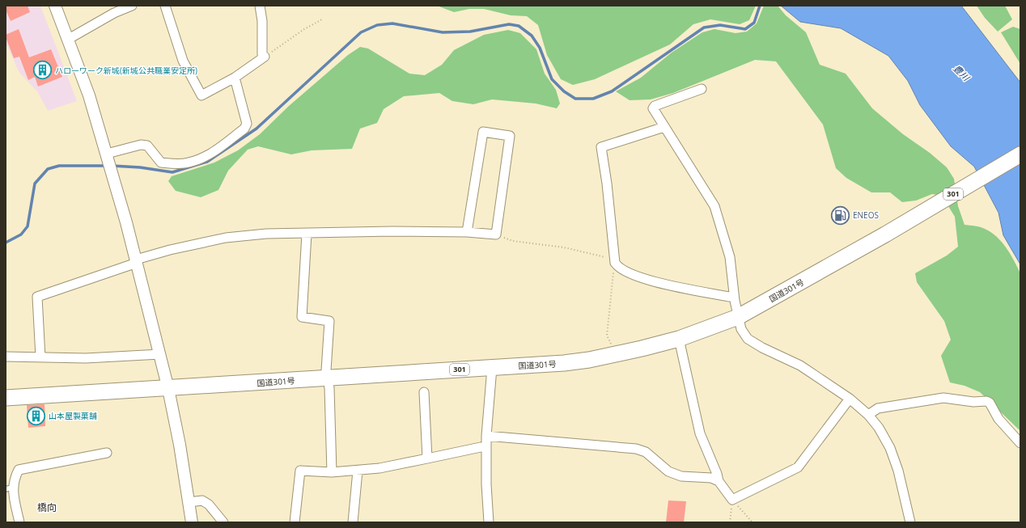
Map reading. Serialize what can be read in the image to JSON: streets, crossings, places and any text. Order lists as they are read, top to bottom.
{
  "streets": {
    "highway": ["301", "国道301号"]
  },
  "districts": ["橋向"],
  "water": ["豊川"],
  "places": {
    "building": ["ハローワーク新城(新城公共職業安定所)", "山本屋製菓舗"],
    "fuel station": ["ENEOS"]
  }
}
